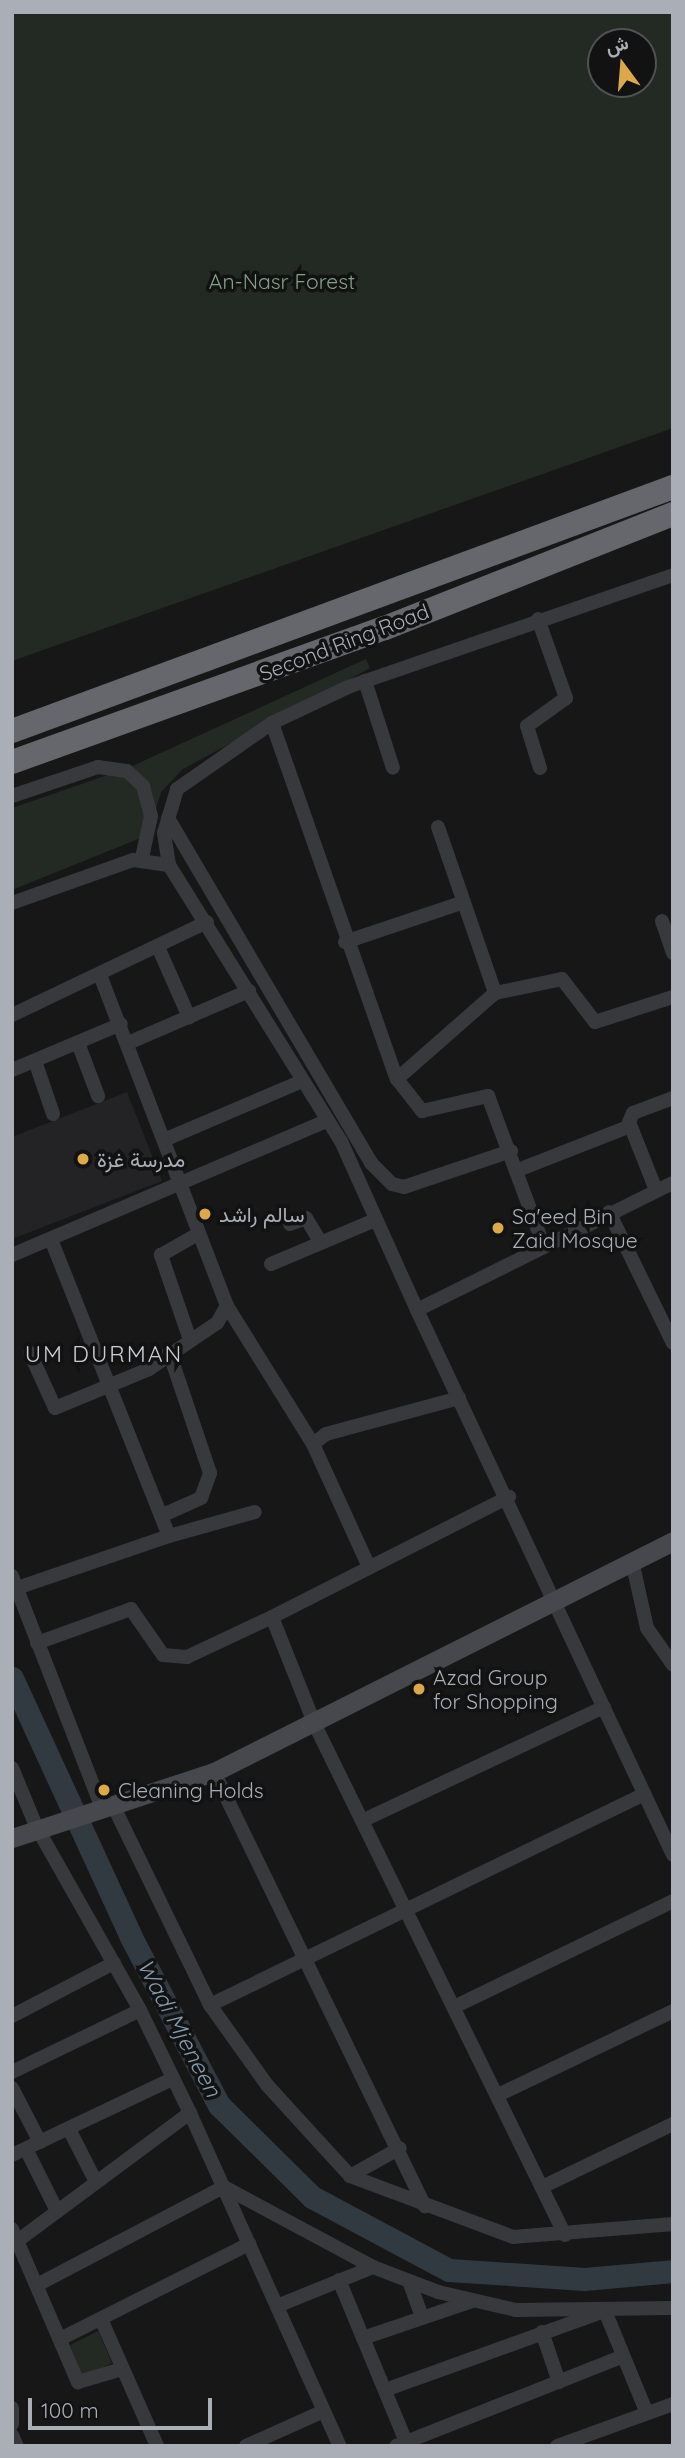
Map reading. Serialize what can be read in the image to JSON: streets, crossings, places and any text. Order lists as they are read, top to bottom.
{
  "streets": {
    "highway": ["Second Ring Road"]
  },
  "districts": ["UM DURMAN"],
  "water": ["Wadi Mjeneen"],
  "parks": ["An-Nasr Forest"],
  "places": [
    "مدرسة غزة",
    "سالم راشد",
    "Sa'eed Bin Zaid Mosque",
    "Azad Group for Shopping",
    "Cleaning Holds"
  ],
  "scale_bar": "100 m",
  "north": "top"
}
